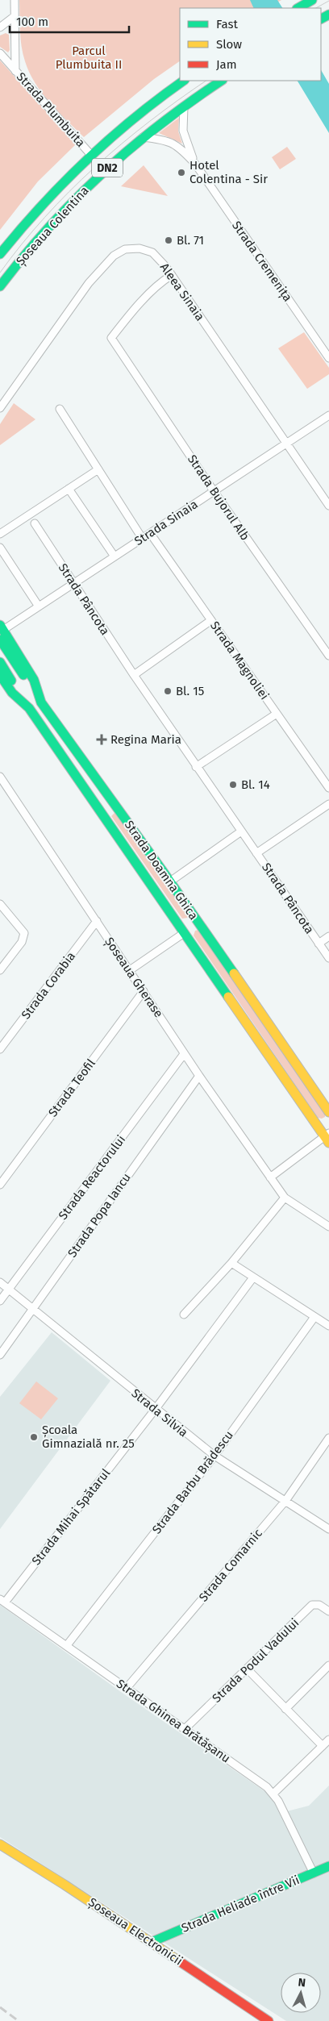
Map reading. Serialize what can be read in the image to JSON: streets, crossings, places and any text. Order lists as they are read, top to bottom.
{
  "streets": {
    "main road": [
      "DN2",
      "Șoseaua Colentina",
      "Strada Doamna Ghica",
      "Strada Heliade între Vii",
      "Șoseaua Electronicii"
    ],
    "street": [
      "Strada Plumbuita",
      "Strada Cremenița",
      "Aleea Sinaia",
      "Strada Bujorul Alb",
      "Strada Sinaia",
      "Strada Pâncota",
      "Strada Magnoliei",
      "Șoseaua Gherase",
      "Strada Corabia",
      "Strada Teofil",
      "Strada Reactorului",
      "Strada Popa Iancu",
      "Strada Silvia",
      "Strada Barbu Brădescu",
      "Strada Mihai Spătarul",
      "Strada Comarnic",
      "Strada Podul Vadului",
      "Strada Ghinea Brătășanu"
    ]
  },
  "crossings": [
    ["Strada Plumbuita", "Șoseaua Colentina"],
    ["Șoseaua Colentina", "Strada Cremenița"],
    ["Aleea Sinaia", "Strada Bujorul Alb"],
    ["Aleea Sinaia", "Strada Sinaia"],
    ["Strada Bujorul Alb", "Strada Sinaia"],
    ["Strada Sinaia", "Strada Pâncota"],
    ["Strada Sinaia", "Strada Magnoliei"],
    ["Strada Sinaia", "Strada Doamna Ghica"],
    ["Șoseaua Gherase", "Strada Corabia"],
    ["Șoseaua Gherase", "Strada Teofil"],
    ["Șoseaua Gherase", "Strada Reactorului"],
    ["Șoseaua Gherase", "Strada Popa Iancu"],
    ["Strada Reactorului", "Strada Silvia"],
    ["Strada Popa Iancu", "Strada Silvia"],
    ["Strada Silvia", "Strada Barbu Brădescu"],
    ["Strada Silvia", "Strada Mihai Spătarul"],
    ["Strada Silvia", "Strada Comarnic"],
    ["Strada Barbu Brădescu", "Strada Ghinea Brătășanu"],
    ["Strada Mihai Spătarul", "Strada Ghinea Brătășanu"],
    ["Strada Comarnic", "Strada Ghinea Brătășanu"],
    ["Strada Podul Vadului", "Strada Ghinea Brătășanu"],
    ["Strada Ghinea Brătășanu", "Strada Heliade între Vii"],
    ["Strada Heliade între Vii", "Șoseaua Electronicii"]
  ],
  "parks": ["Parcul Plumbuita II"],
  "places": {
    "other": [
      "Hotel Colentina - Sir",
      "Bl. 71",
      "Bl. 15",
      "Bl. 14",
      "Școala Gimnazială nr. 25"
    ],
    "health": ["Regina Maria"]
  },
  "legend": ["Fast", "Slow", "Jam"],
  "scale_bar": "100 m",
  "north": "top"
}
